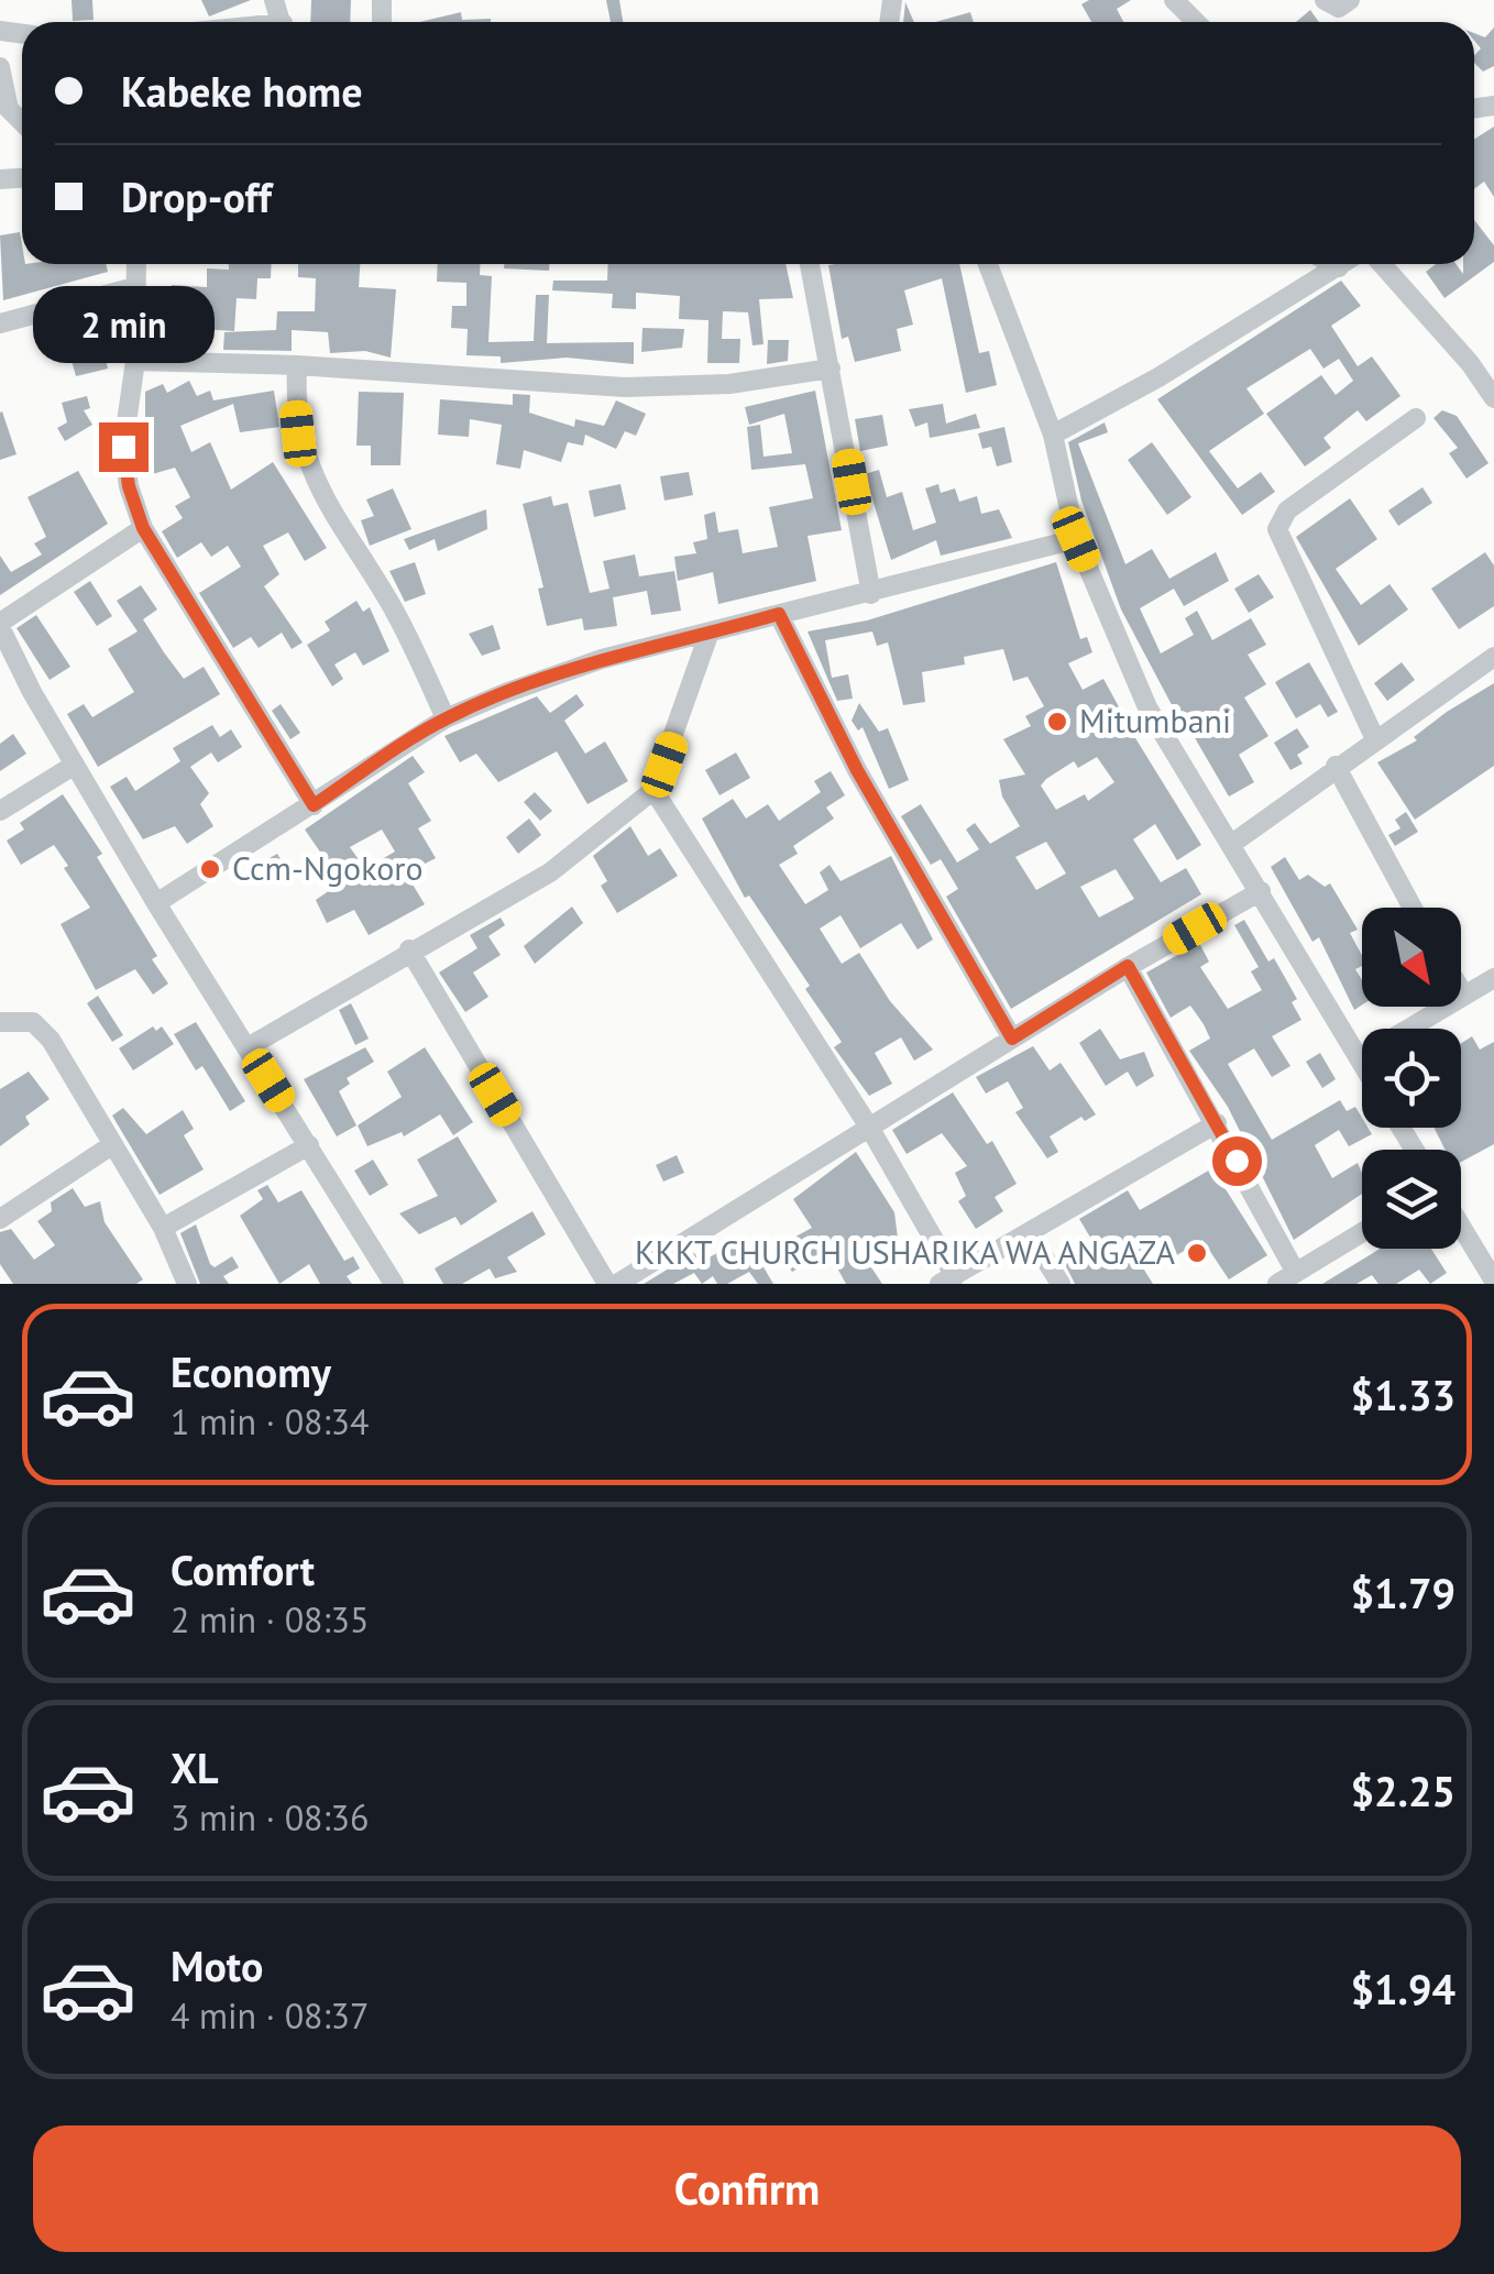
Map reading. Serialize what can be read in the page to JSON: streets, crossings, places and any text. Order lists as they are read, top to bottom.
{
  "places": ["Mitumbani", "Ccm-Ngokoro", "KKKT CHURCH USHARIKA WA ANGAZA"],
  "north": "bottom right",
  "page": {
    "banner": ["Kabeke home", "Drop-off"],
    "bubble": "2 min",
    "list": [
      {
        "name": "Economy",
        "note": "1 min · 08:34",
        "value": "$1.33"
      },
      {
        "name": "Comfort",
        "note": "2 min · 08:35",
        "value": "$1.79"
      },
      {
        "name": "XL",
        "note": "3 min · 08:36",
        "value": "$2.25"
      },
      {
        "name": "Moto",
        "note": "4 min · 08:37",
        "value": "$1.94"
      }
    ],
    "buttons": "Confirm"
  }
}
